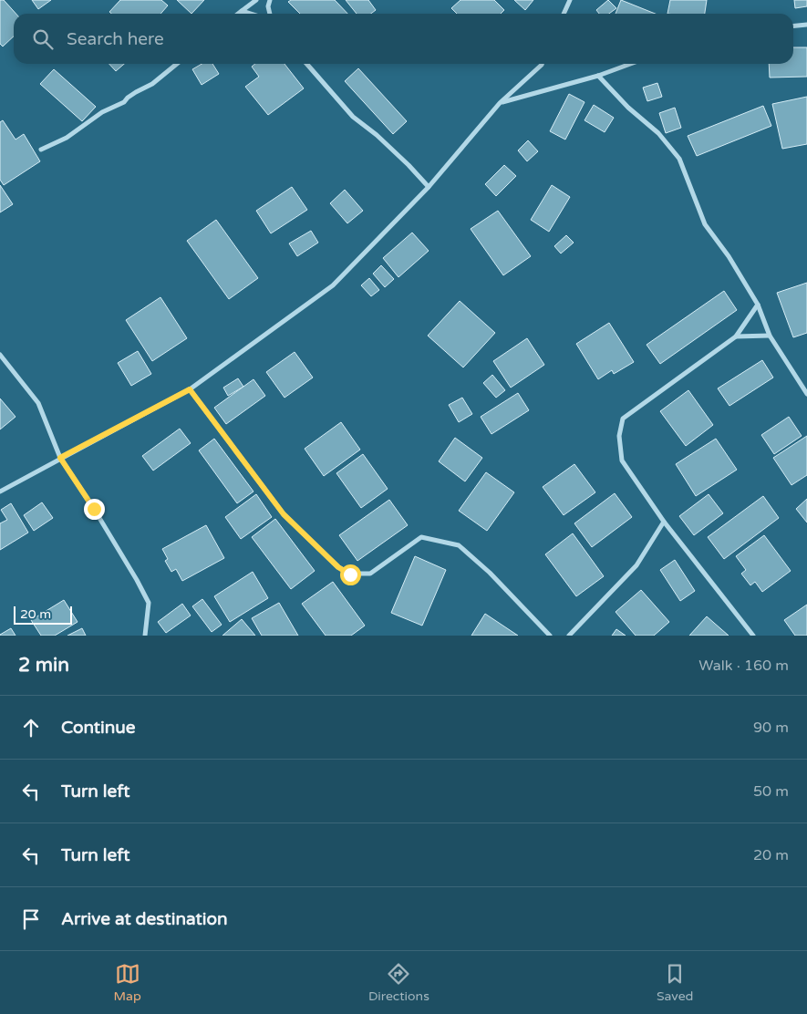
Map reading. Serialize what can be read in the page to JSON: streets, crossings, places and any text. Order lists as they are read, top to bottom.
{
  "scale_bar": "20 m",
  "page": {
    "search": "Search here",
    "scale": "20 m",
    "heading": ["2 min", "Walk · 160 m"],
    "list": [
      ["Continue", "90 m"],
      ["Turn left", "50 m"],
      ["Turn left", "20 m"],
      "Arrive at destination"
    ],
    "nav": ["Map", "Directions", "Saved"]
  }
}
